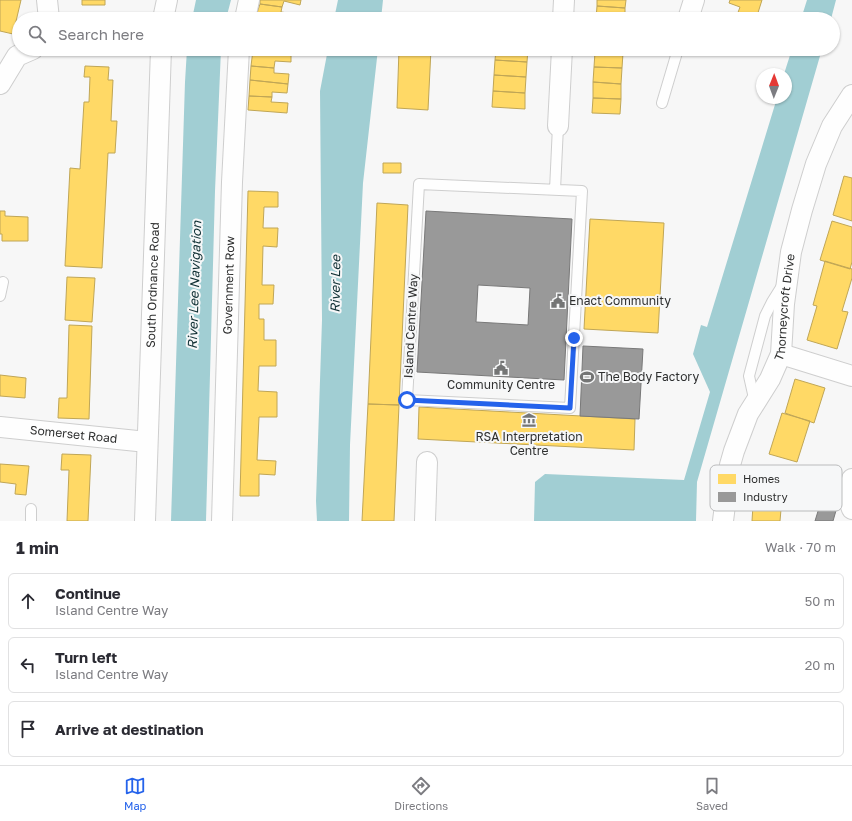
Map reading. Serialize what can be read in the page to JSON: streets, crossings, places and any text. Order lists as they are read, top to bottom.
{
  "streets": {
    "street": [
      "South Ordnance Road",
      "Government Row",
      "Thorneycroft Drive",
      "Somerset Road"
    ],
    "lane": ["Island Centre Way"]
  },
  "crossings": [
    ["South Ordnance Road", "Somerset Road"]
  ],
  "water": ["River Lee", "River Lee Navigation"],
  "places": {
    "public building": ["Enact Community", "Community Centre"],
    "sports": ["The Body Factory"],
    "museum": ["RSA Interpretation Centre"]
  },
  "legend": ["Homes", "Industry"],
  "north": "top",
  "page": {
    "search": "Search here",
    "heading": ["1 min", "Walk · 70 m"],
    "list": [
      ["Continue", "Island Centre Way", "50 m"],
      ["Turn left", "Island Centre Way", "20 m"],
      "Arrive at destination"
    ],
    "nav": ["Map", "Directions", "Saved"]
  }
}
